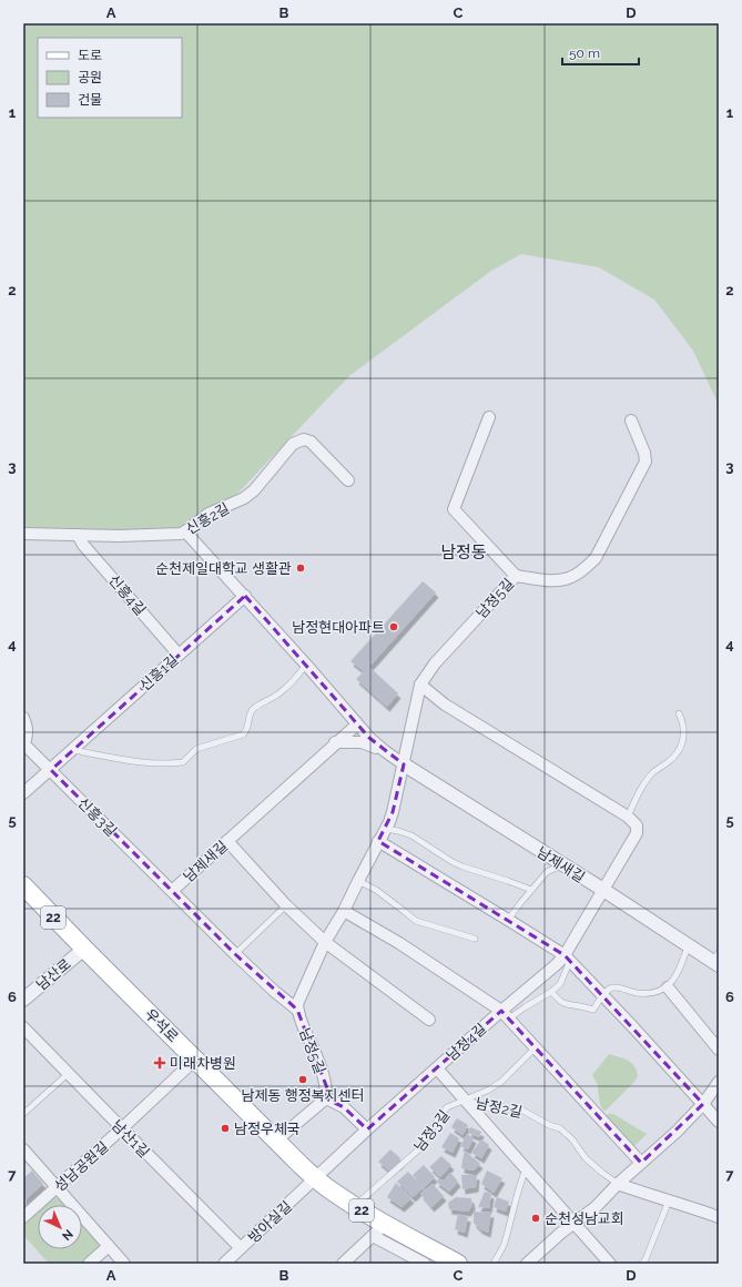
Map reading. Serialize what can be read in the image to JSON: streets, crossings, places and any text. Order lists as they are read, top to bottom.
{
  "streets": {
    "main road": ["22", "우석로"],
    "street": [
      "신흥2길",
      "신흥4길",
      "남정5길",
      "신흥1길",
      "신흥3길",
      "남제새길",
      "남산로",
      "남정4길",
      "남정2길",
      "남산1길",
      "성남공원길",
      "방아실길"
    ],
    "lane": ["남정3길"]
  },
  "crossings": [
    ["신흥2길", "신흥4길"],
    ["신흥4길", "신흥1길"],
    ["남정5길", "남제새길"],
    ["신흥1길", "신흥3길"],
    ["신흥3길", "남제새길"],
    ["남제새길", "남정4길"],
    ["남산로", "우석로"],
    ["우석로", "남정4길"],
    ["우석로", "남정3길"],
    ["우석로", "성남공원길"],
    ["우석로", "방아실길"],
    ["남정4길", "방아실길"],
    ["남정2길", "남정3길"],
    ["남산1길", "성남공원길"],
    ["남산1길", "방아실길"]
  ],
  "districts": ["남정동"],
  "places": {
    "other": [
      "순천제일대학교 생활관",
      "남정현대아파트",
      "남제동 행정복지센터",
      "남정우체국",
      "순천성남교회"
    ],
    "health": ["미래차병원"]
  },
  "legend": ["도로", "공원", "건물"],
  "scale_bar": "50 m",
  "north": "bottom right",
  "grid": {
    "columns": [
      "A",
      "B",
      "C",
      "D"
    ],
    "rows": [
      "1",
      "2",
      "3",
      "4",
      "5",
      "6",
      "7"
    ]
  }
}
